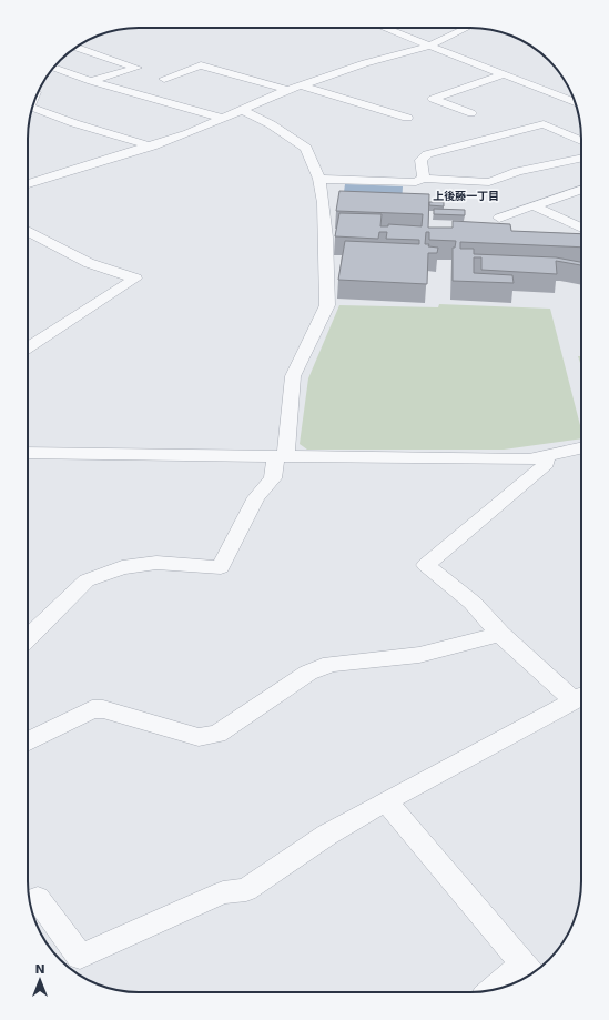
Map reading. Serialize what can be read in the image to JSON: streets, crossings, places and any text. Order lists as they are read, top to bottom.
{
  "districts": ["上後藤一丁目"],
  "north": "top"
}
